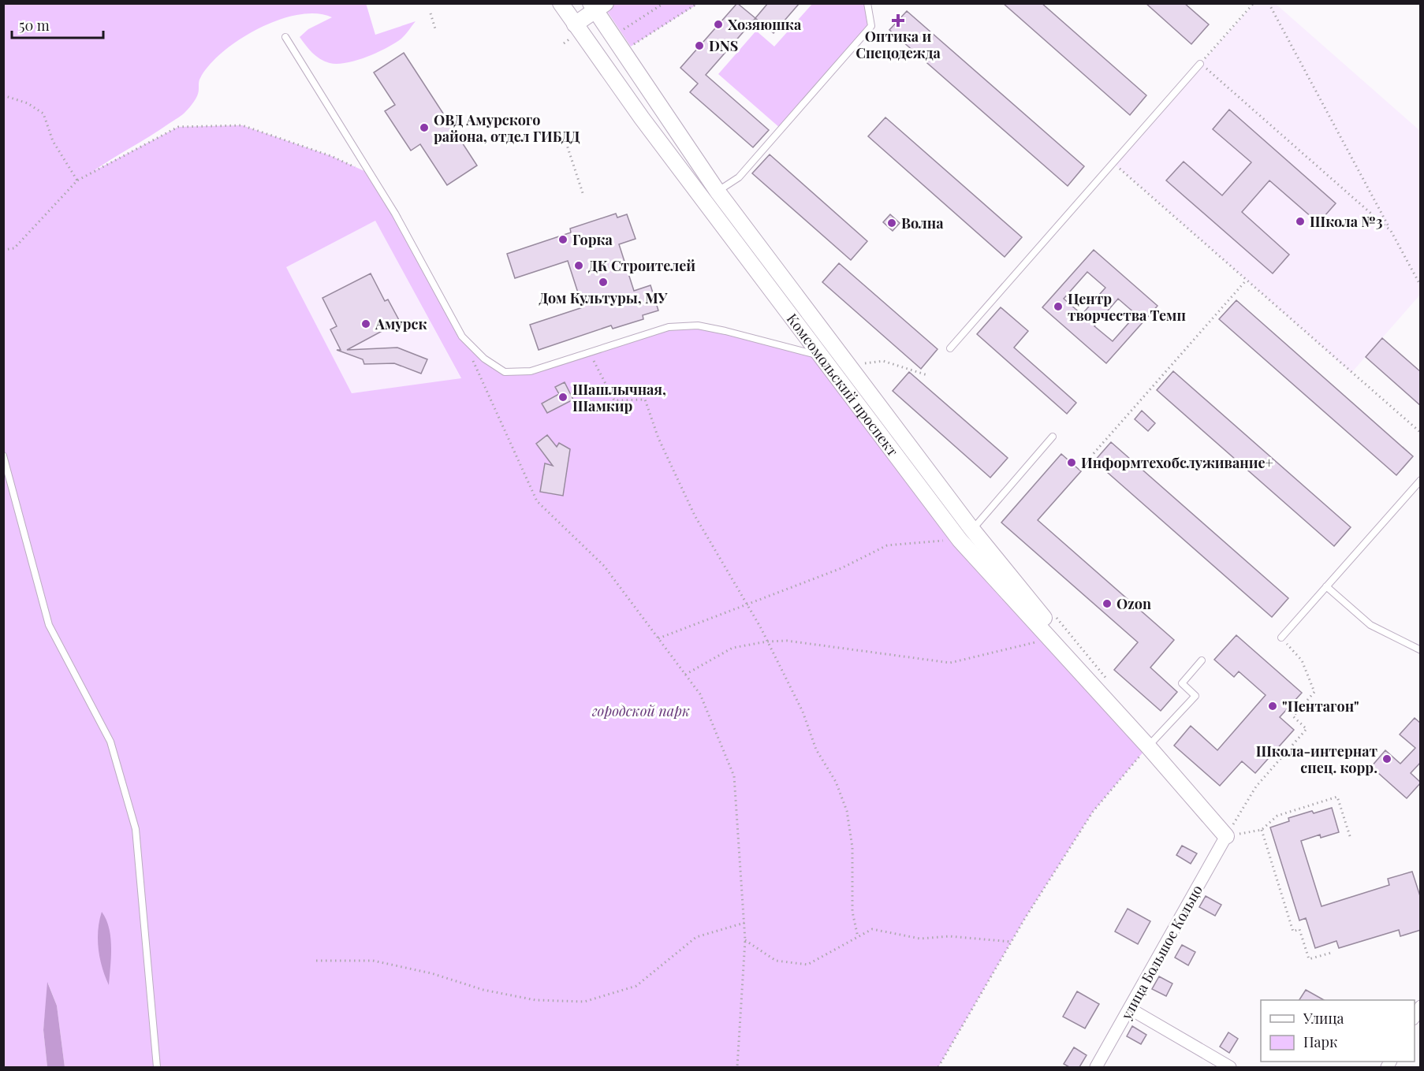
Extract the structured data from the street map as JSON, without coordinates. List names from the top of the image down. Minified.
{"streets":{"street":["Комсомольский проспект","улица Большое Кольцо"]},"crossings":[["Комсомольский проспект","улица Большое Кольцо"]],"parks":["городской парк"],"places":{"health":["Оптика и Спецодежда"],"other":["Хозяюшка","DNS","ОВД Амурского района, отдел ГИБДД","Школа №3","Волна","Горка","ДК Строителей","Дом Культуры, МУ","Центр творчества Темп","Амурск","Шашлычная, Шамкир","Информтехобслуживание+","Ozon","\"Пентагон\"","Школа-интернат спец. корр."]},"legend":["Улица","Парк"],"scale_bar":"50 m"}
